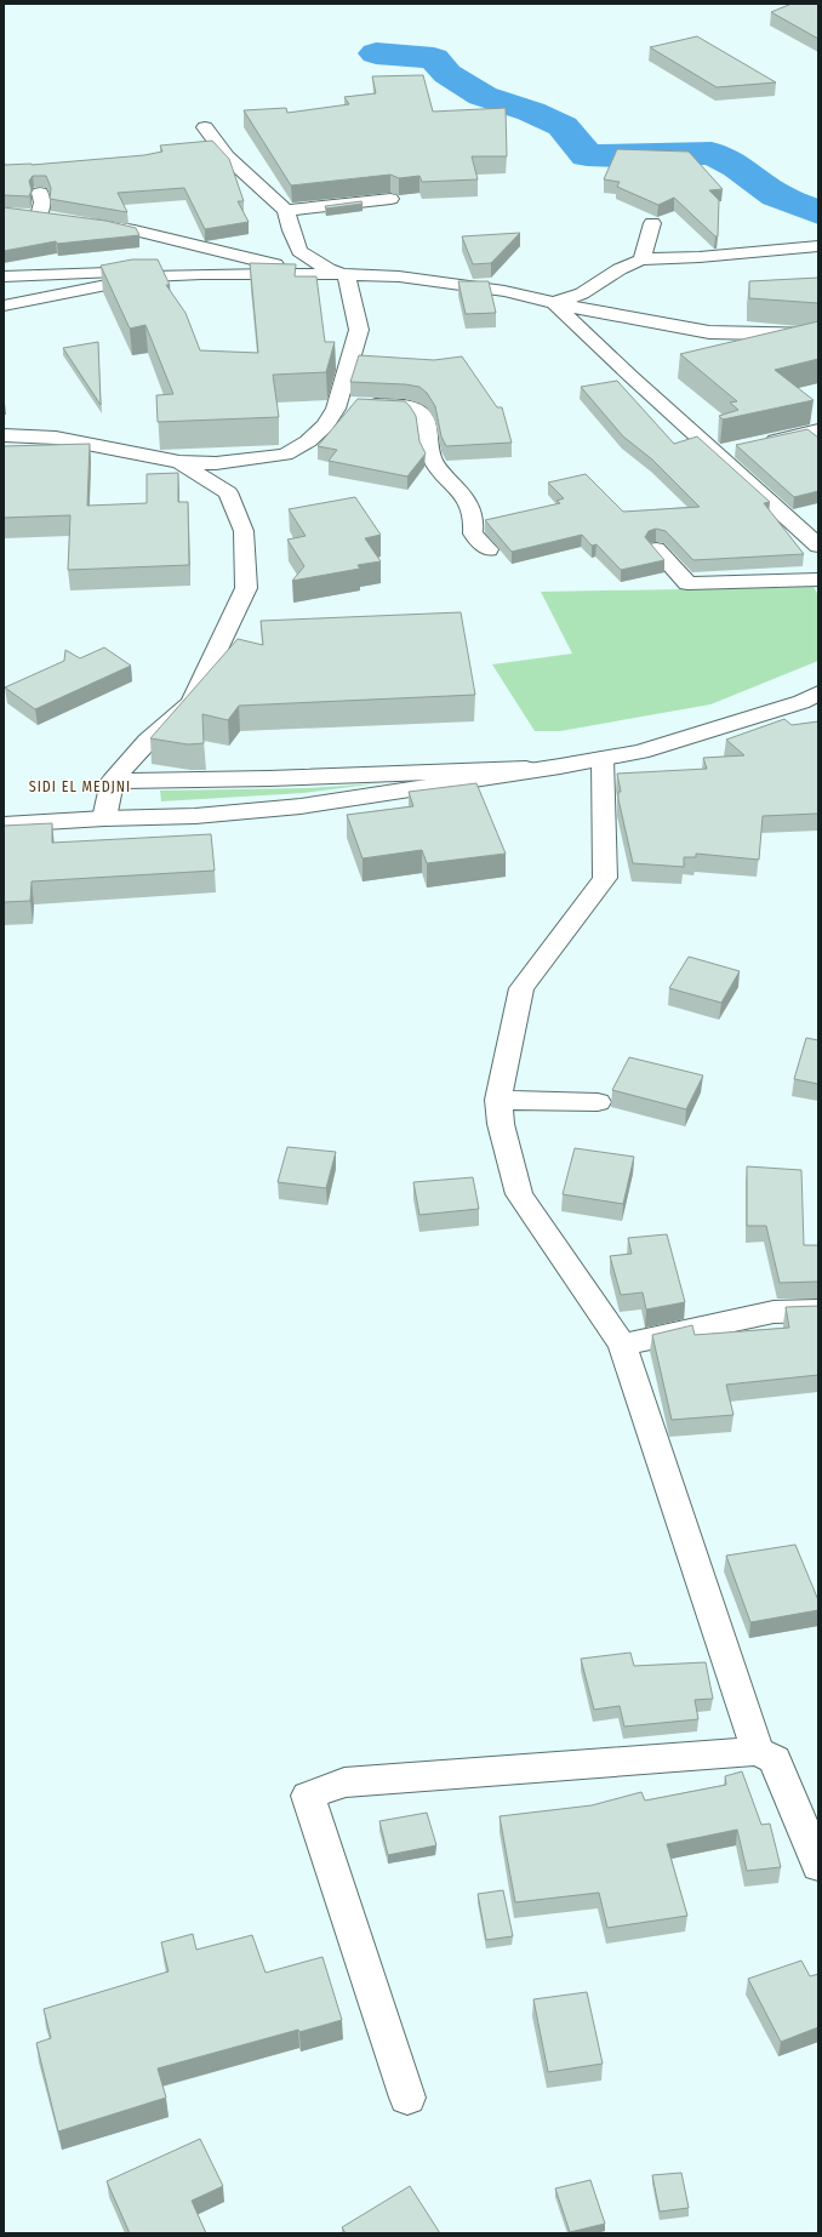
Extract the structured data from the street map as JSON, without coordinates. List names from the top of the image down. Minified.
{"districts":["SIDI EL MEDJNI"]}
